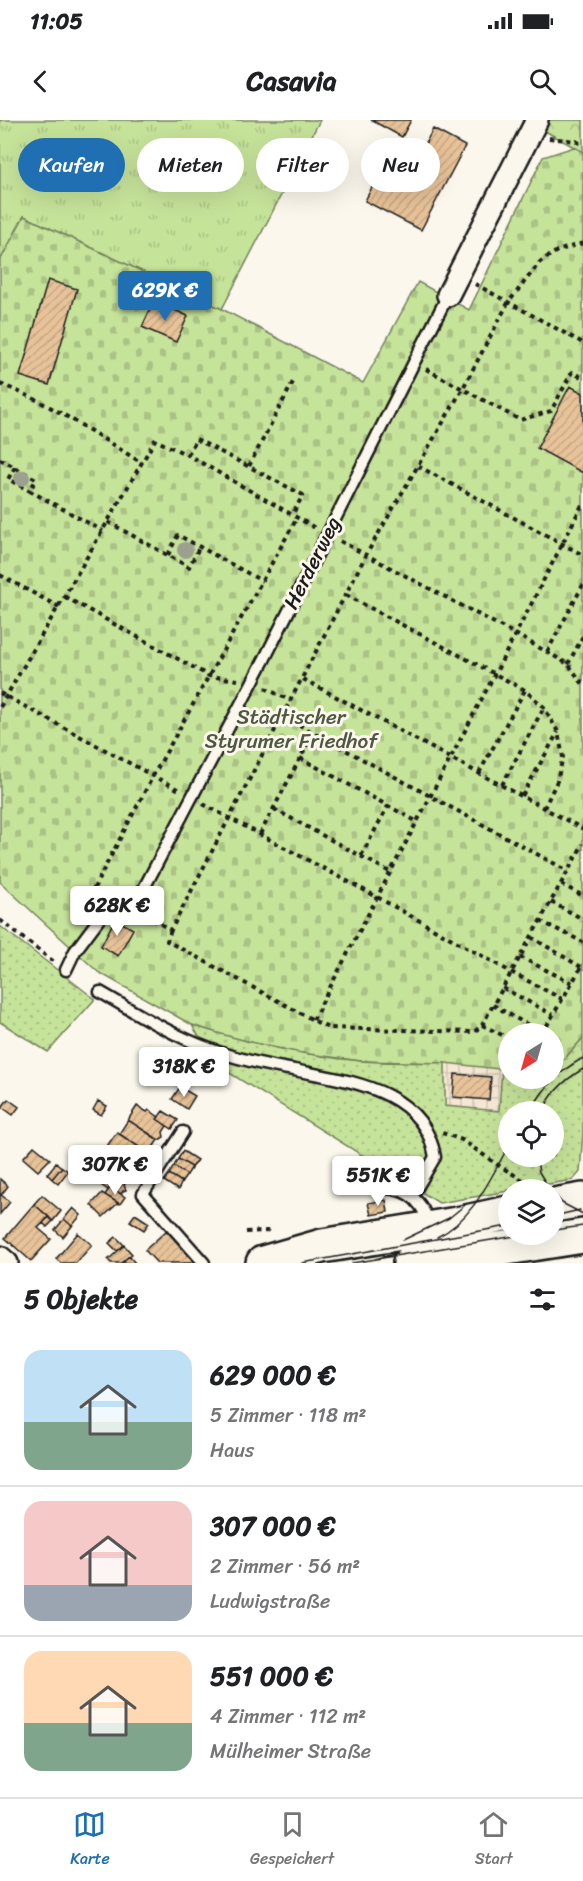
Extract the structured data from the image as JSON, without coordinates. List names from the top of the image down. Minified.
{"streets":{"street":["Herderweg"]},"parks":["Städtischer Styrumer Friedhof"],"north":"bottom left","page":{"status":"11:05","header":"Casavia","chip":["Kaufen","Mieten","Filter","Neu"],"price":["629K €","628K €","318K €","307K €","551K €"],"heading":"5 Objekte","list":[{"name":"629 000 €","note":"5 Zimmer · 118 m² · Haus"},{"name":"307 000 €","note":"2 Zimmer · 56 m² · Ludwigstraße"},{"name":"551 000 €","note":"4 Zimmer · 112 m² · Mülheimer Straße"}],"tabs":["Karte","Gespeichert","Start"]}}
